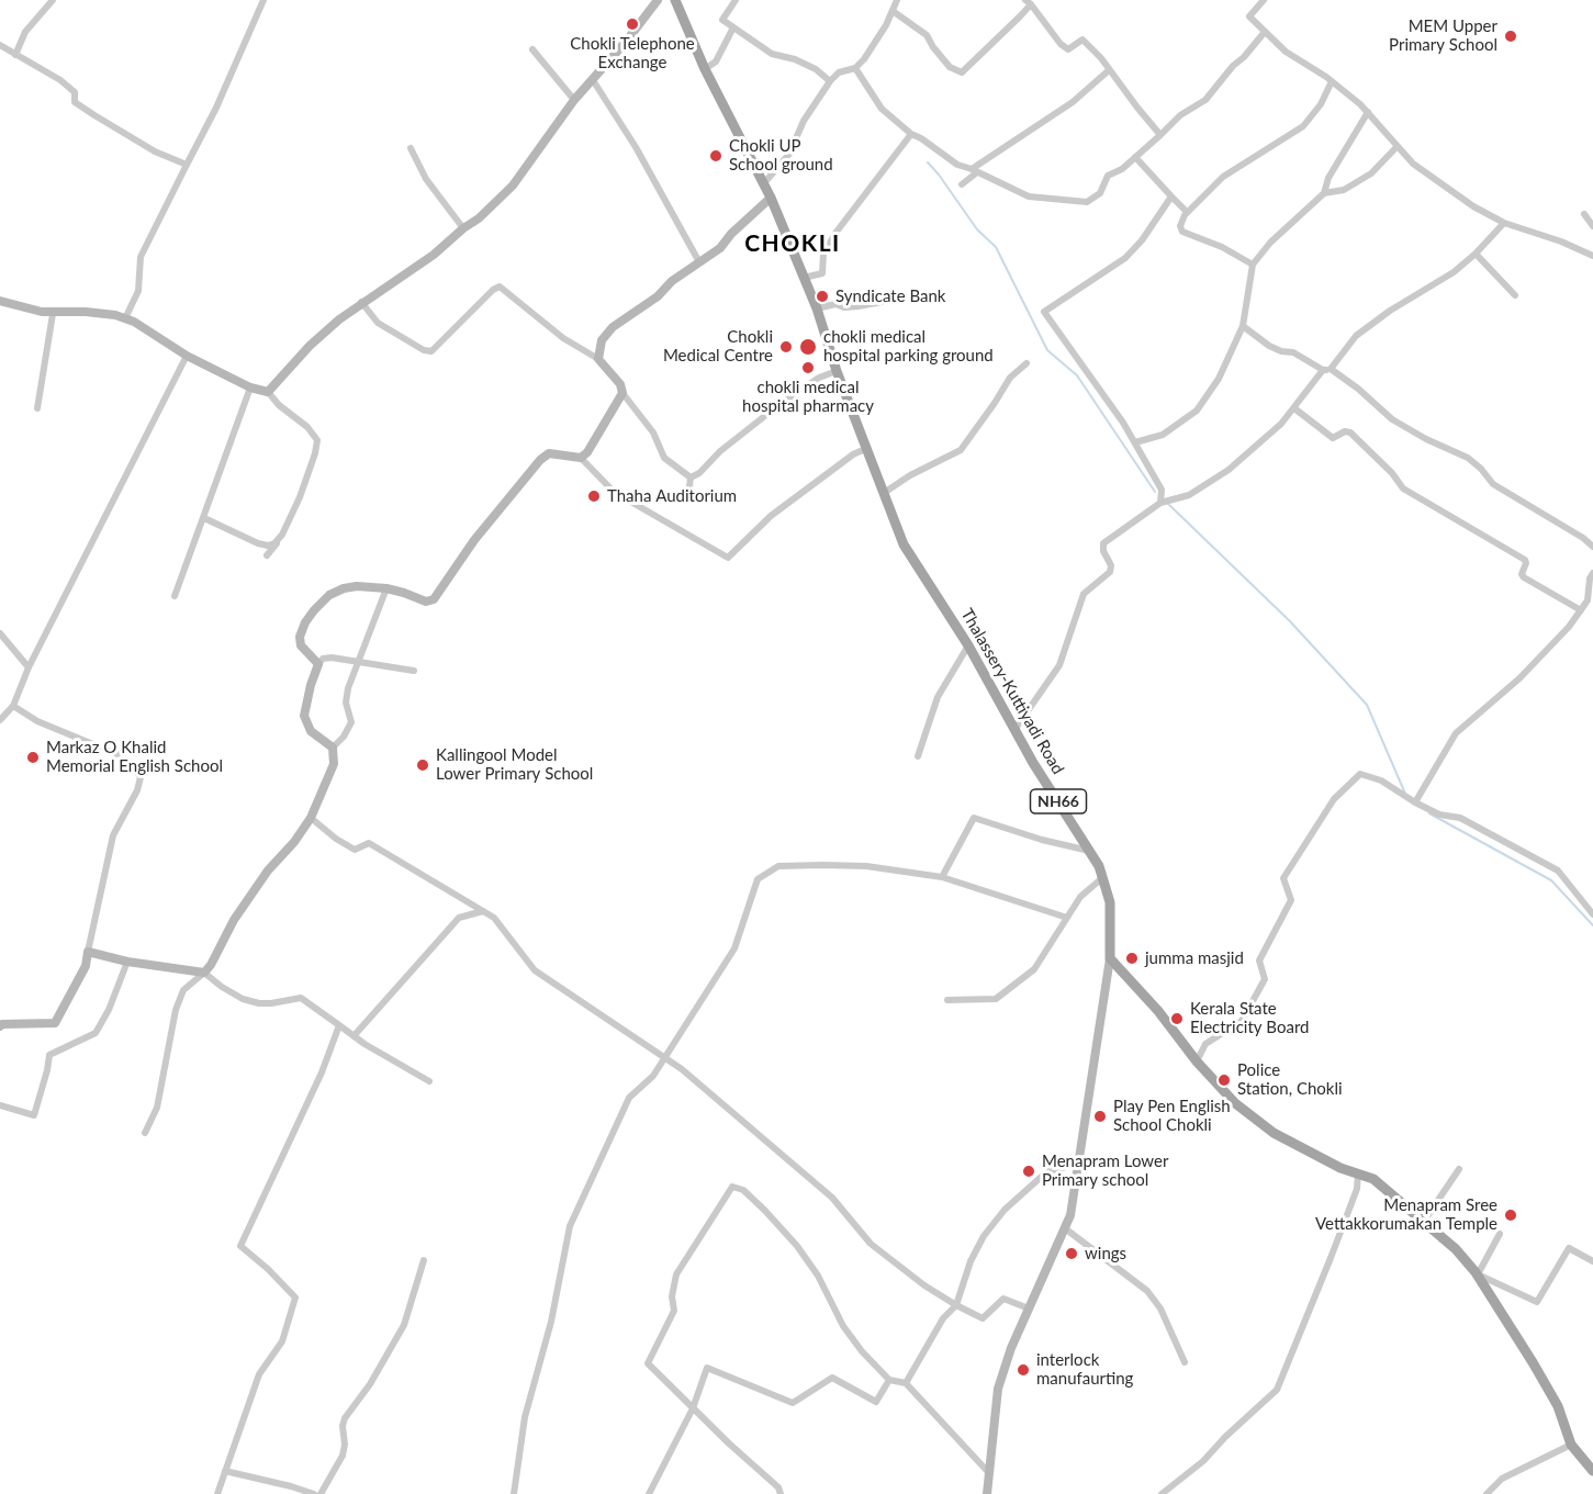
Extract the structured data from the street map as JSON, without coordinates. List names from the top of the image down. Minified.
{"streets":{"main road":["Thalassery-Kuttiyadi Road","NH66"]},"districts":["CHOKLI"],"places":["Chokli Telephone Exchange","MEM Upper Primary School","Chokli UP School ground","Syndicate Bank","Chokli Medical Centre","chokli medical hospital parking ground","chokli medical hospital pharmacy","Thaha Auditorium","Markaz O Khalid Memorial English School","Kallingool Model Lower Primary School","jumma masjid","Kerala State Electricity Board","Police Station, Chokli","Play Pen English School Chokli","Menapram Lower Primary school","Menapram Sree Vettakkorumakan Temple","wings","interlock manufaurting"]}
